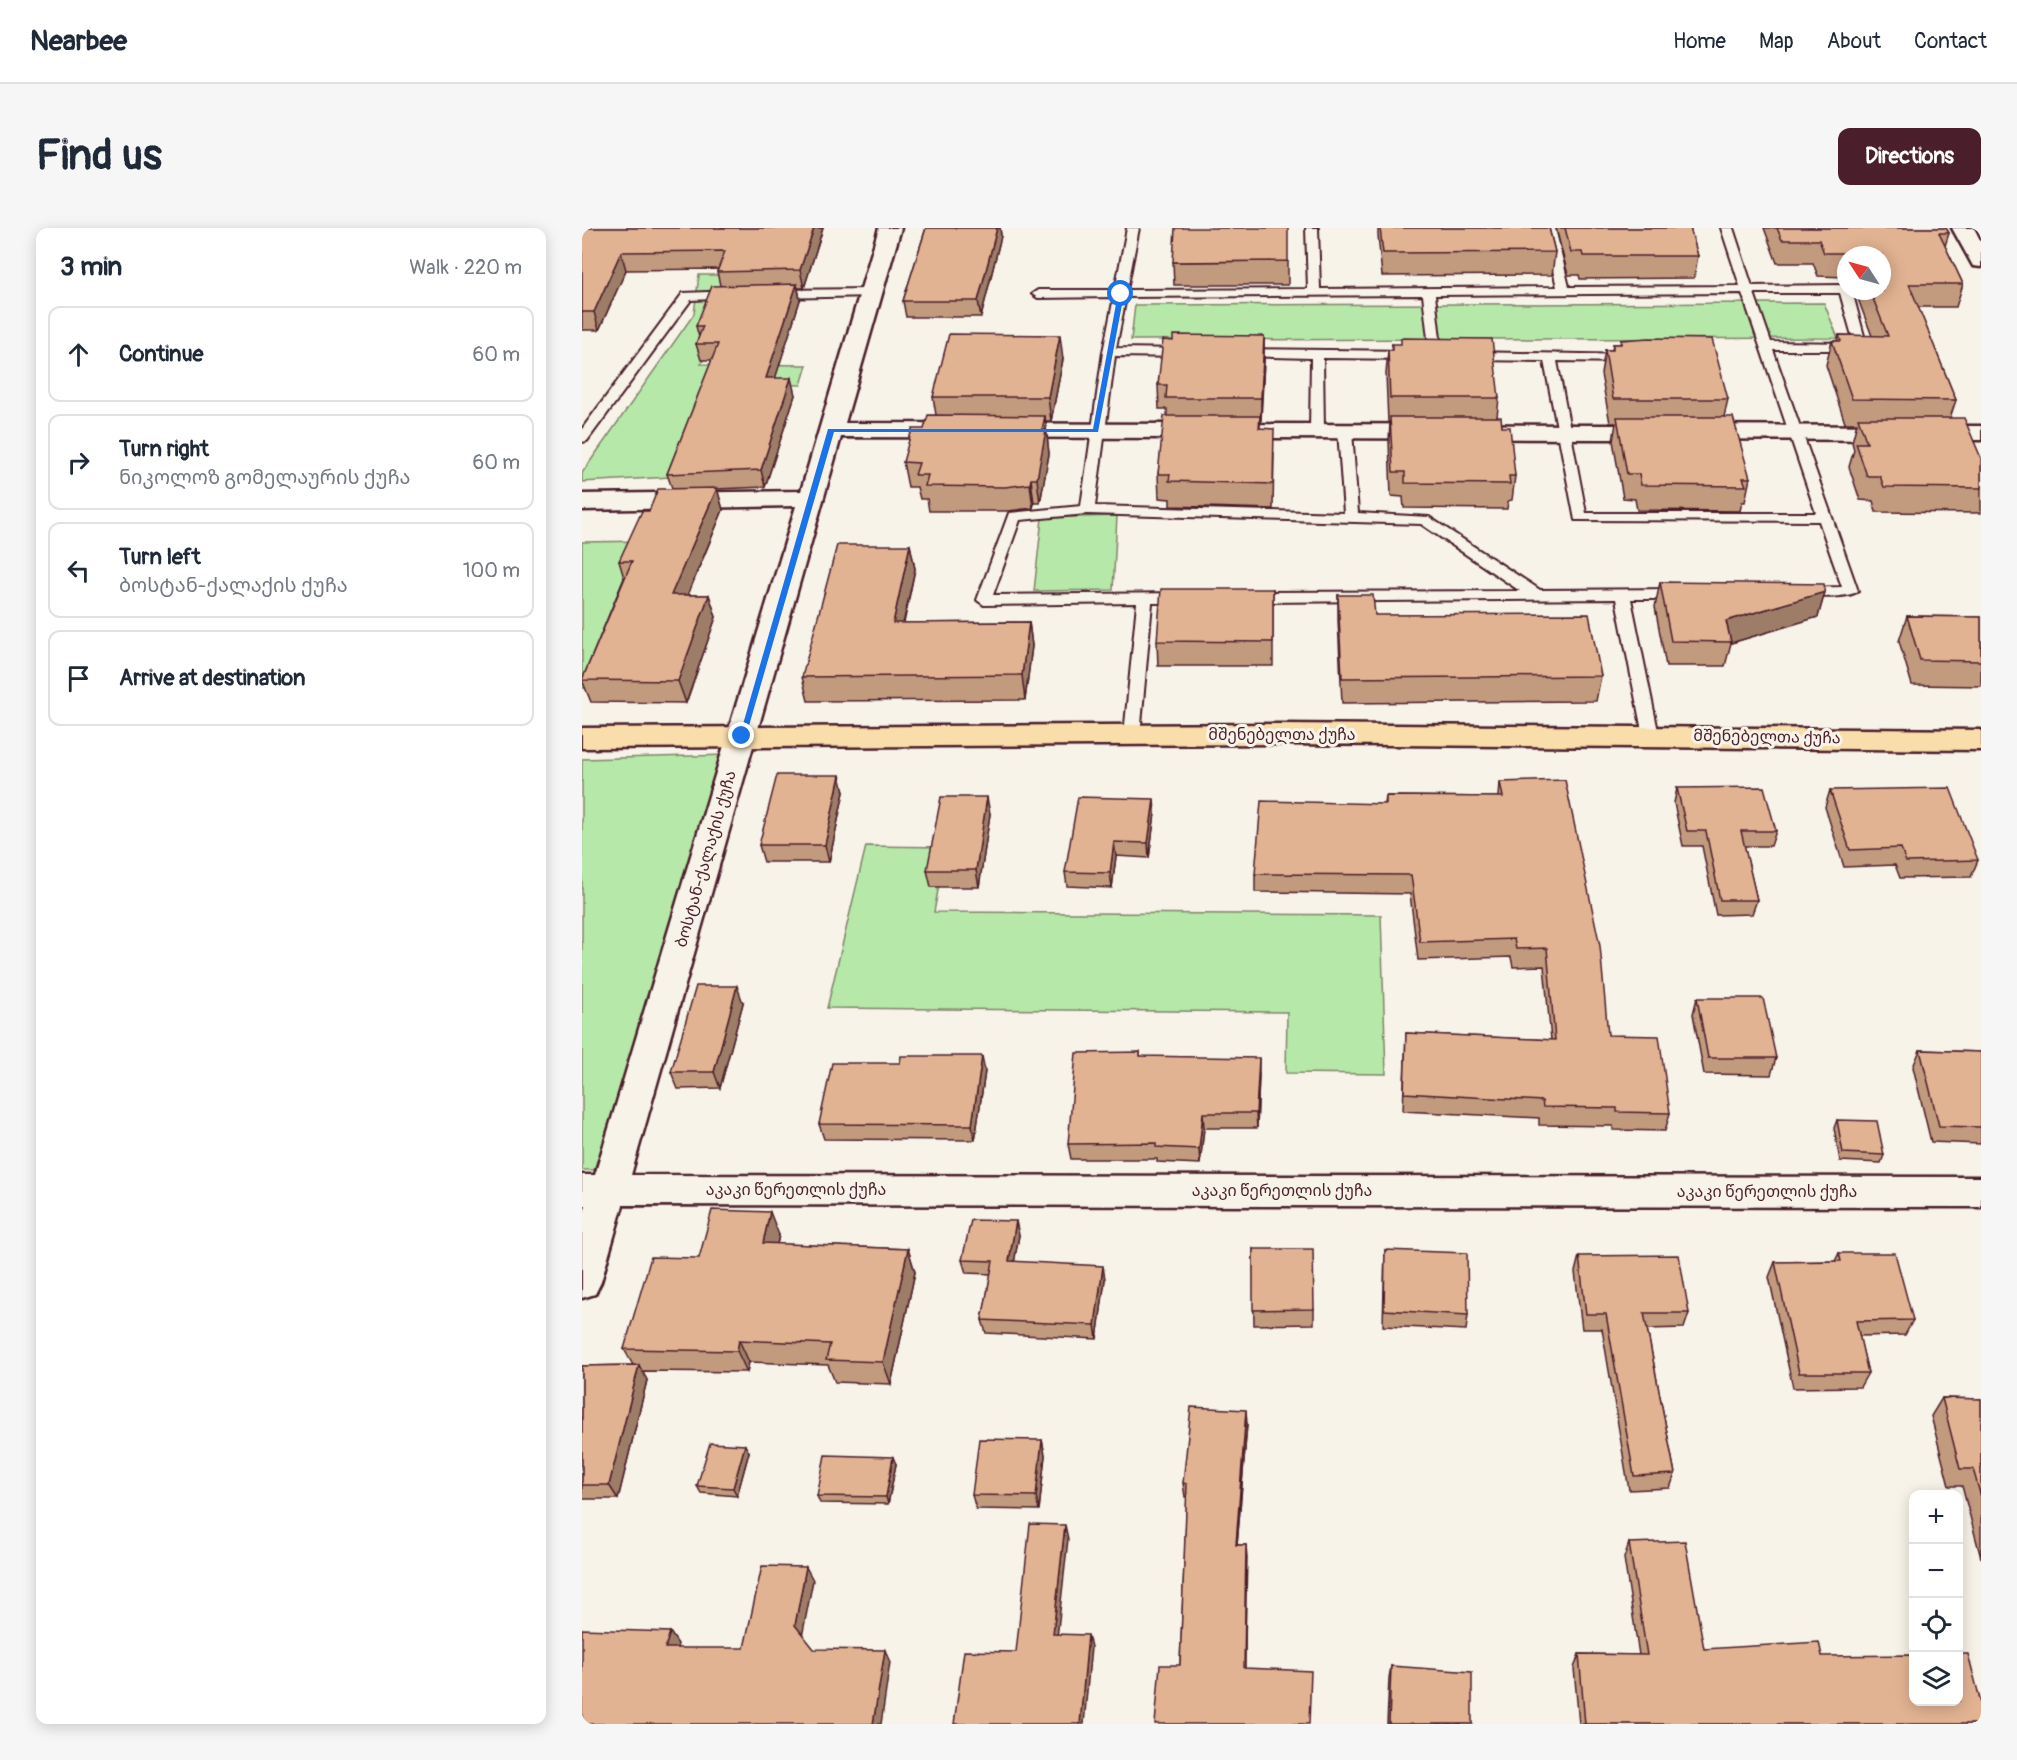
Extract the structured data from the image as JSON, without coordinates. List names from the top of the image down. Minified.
{"streets":{"main road":["მშენებელთა ქუჩა"],"street":["ბოსტან-ქალაქის ქუჩა","აკაკი წერეთლის ქუჩა"]},"crossings":[["მშენებელთა ქუჩა","ბოსტან-ქალაქის ქუჩა"],["ბოსტან-ქალაქის ქუჩა","აკაკი წერეთლის ქუჩა"]],"north":"top left","page":{"header":"Nearbee","nav":["Home","Map","About","Contact"],"buttons":"Directions","title":"Find us","heading":["3 min","Walk · 220 m"],"list":[["Continue","60 m"],["Turn right","ნიკოლოზ გომელაურის ქუჩა","60 m"],["Turn left","ბოსტან-ქალაქის ქუჩა","100 m"],"Arrive at destination"],"map_buttons":["+","−"]}}
